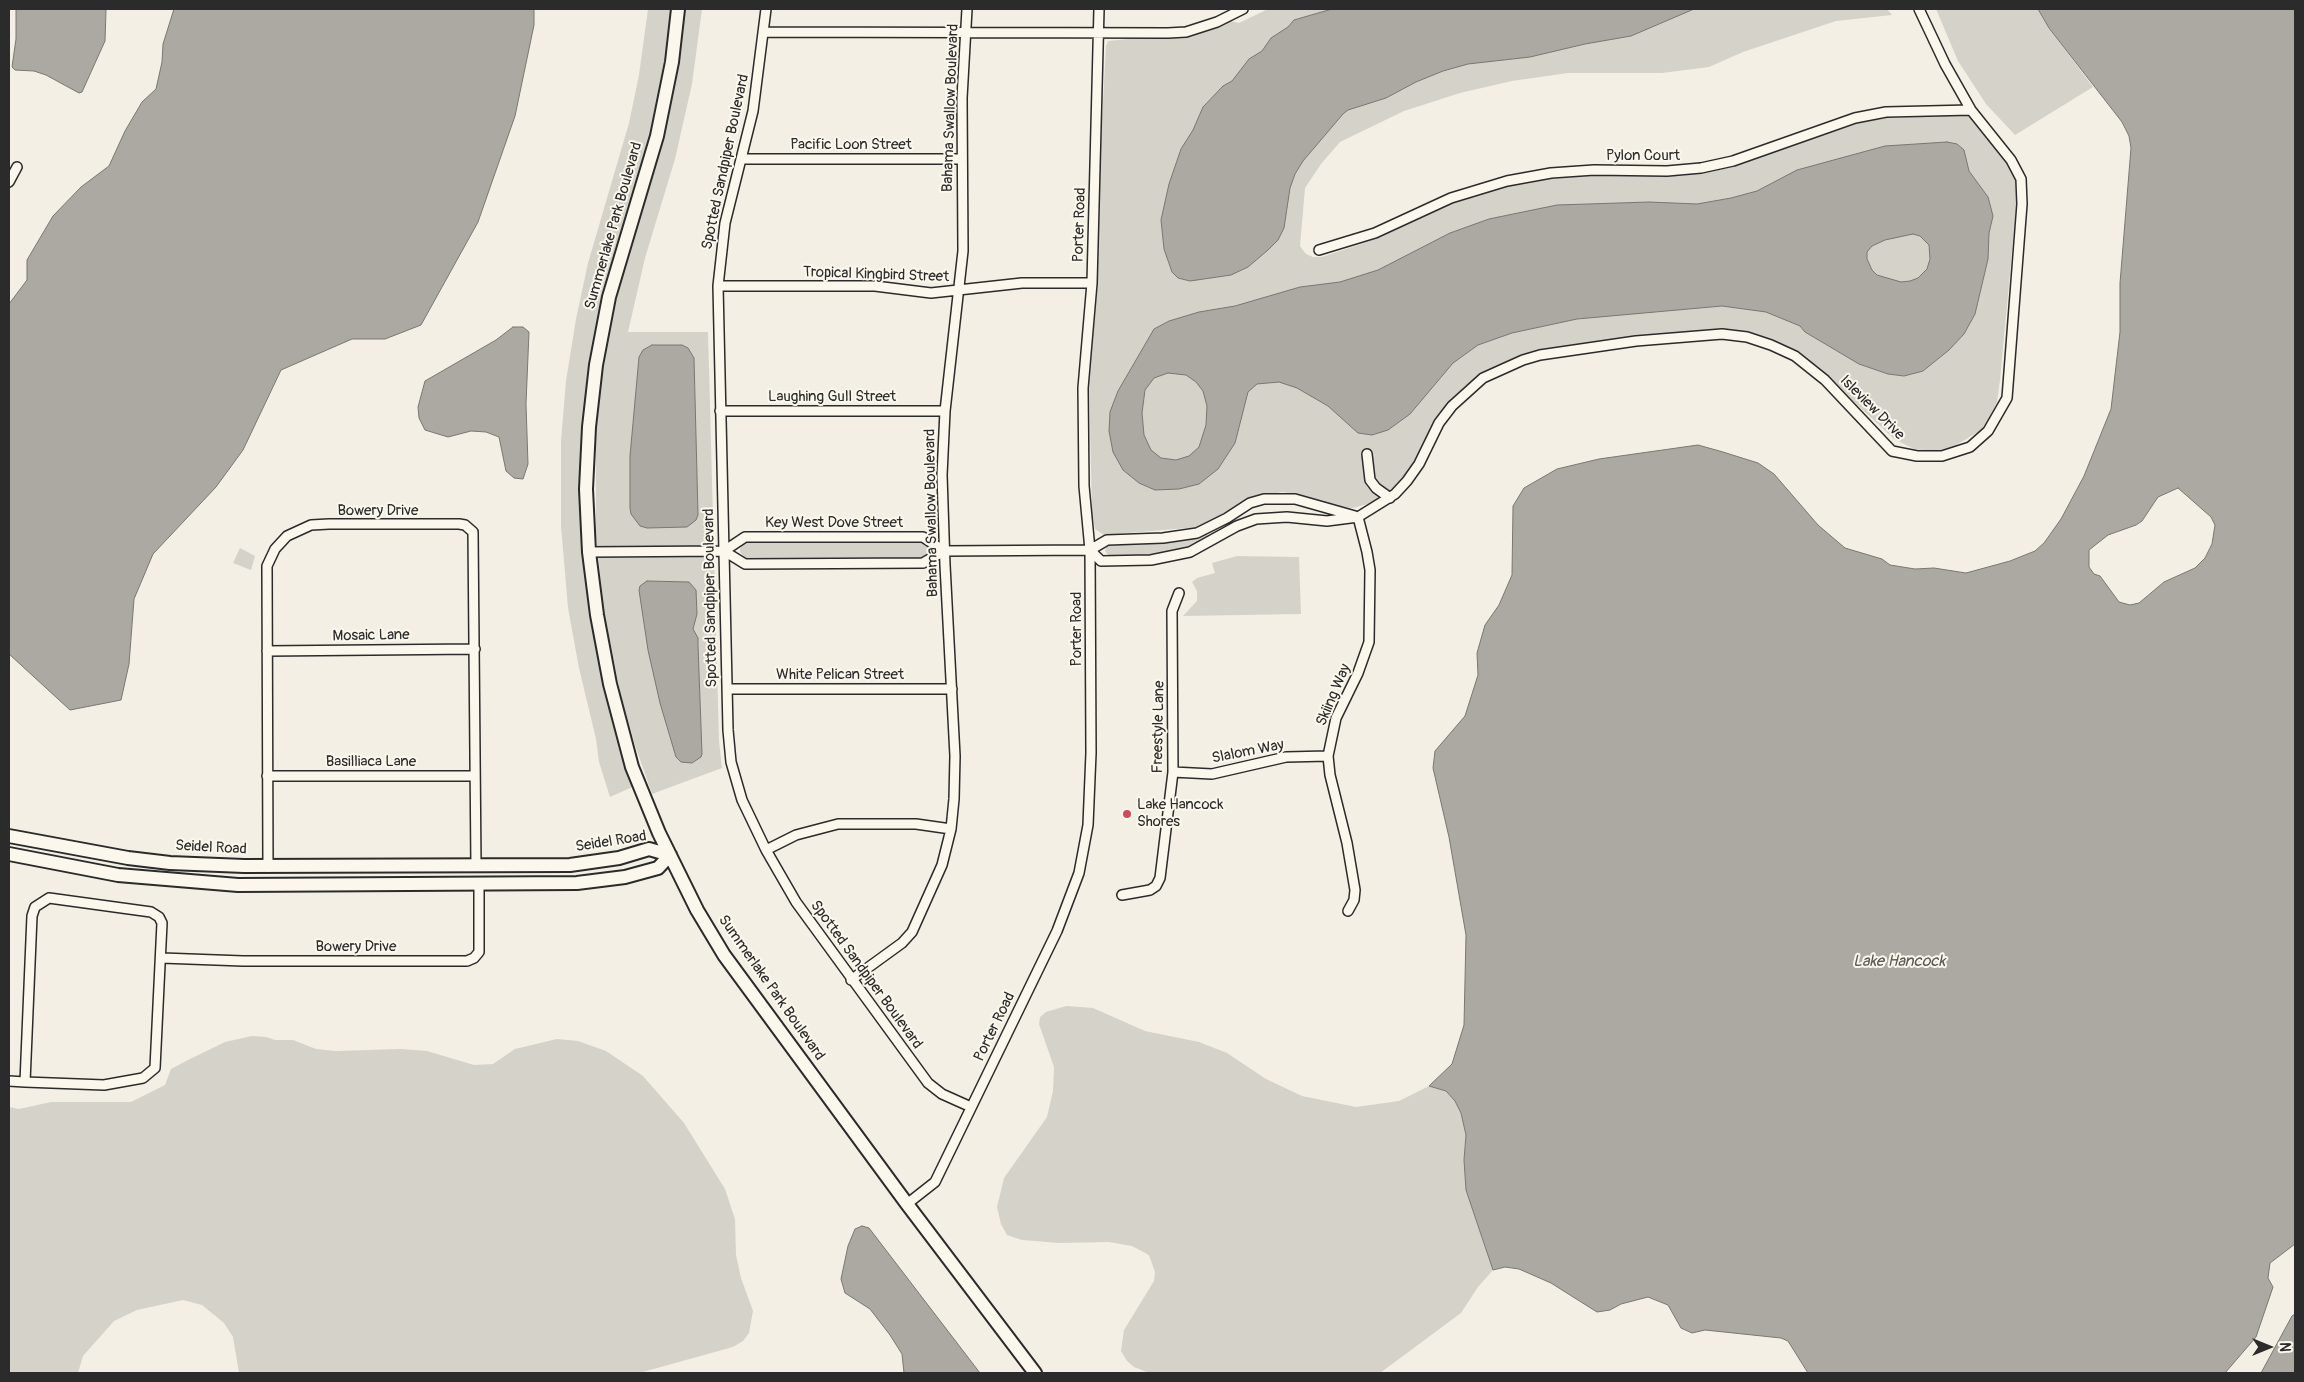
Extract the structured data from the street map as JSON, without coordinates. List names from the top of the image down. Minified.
{"streets":{"main road":["Summerlake Park Boulevard","Seidel Road"],"street":["Bahama Swallow Boulevard","Pacific Loon Street","Pylon Court","Spotted Sandpiper Boulevard","Porter Road","Tropical Kingbird Street","Laughing Gull Street","Isleview Drive","Bowery Drive","Key West Dove Street","Mosaic Lane","White Pelican Street","Skiing Way","Freestyle Lane","Slalom Way","Basilliaca Lane"]},"crossings":[["Bahama Swallow Boulevard","Pacific Loon Street"],["Bahama Swallow Boulevard","Spotted Sandpiper Boulevard"],["Bahama Swallow Boulevard","Tropical Kingbird Street"],["Bahama Swallow Boulevard","Laughing Gull Street"],["Bahama Swallow Boulevard","Key West Dove Street"],["Bahama Swallow Boulevard","White Pelican Street"],["Pacific Loon Street","Spotted Sandpiper Boulevard"],["Pylon Court","Isleview Drive"],["Spotted Sandpiper Boulevard","Porter Road"],["Spotted Sandpiper Boulevard","Tropical Kingbird Street"],["Spotted Sandpiper Boulevard","Laughing Gull Street"],["Spotted Sandpiper Boulevard","Key West Dove Street"],["Spotted Sandpiper Boulevard","White Pelican Street"],["Porter Road","Summerlake Park Boulevard"],["Porter Road","Tropical Kingbird Street"],["Porter Road","Isleview Drive"],["Summerlake Park Boulevard","Seidel Road"],["Isleview Drive","Skiing Way"],["Bowery Drive","Mosaic Lane"],["Bowery Drive","Basilliaca Lane"],["Bowery Drive","Seidel Road"],["Skiing Way","Slalom Way"],["Freestyle Lane","Slalom Way"]],"water":["Lake Hancock"],"places":["Lake Hancock Shores"],"north":"right"}
